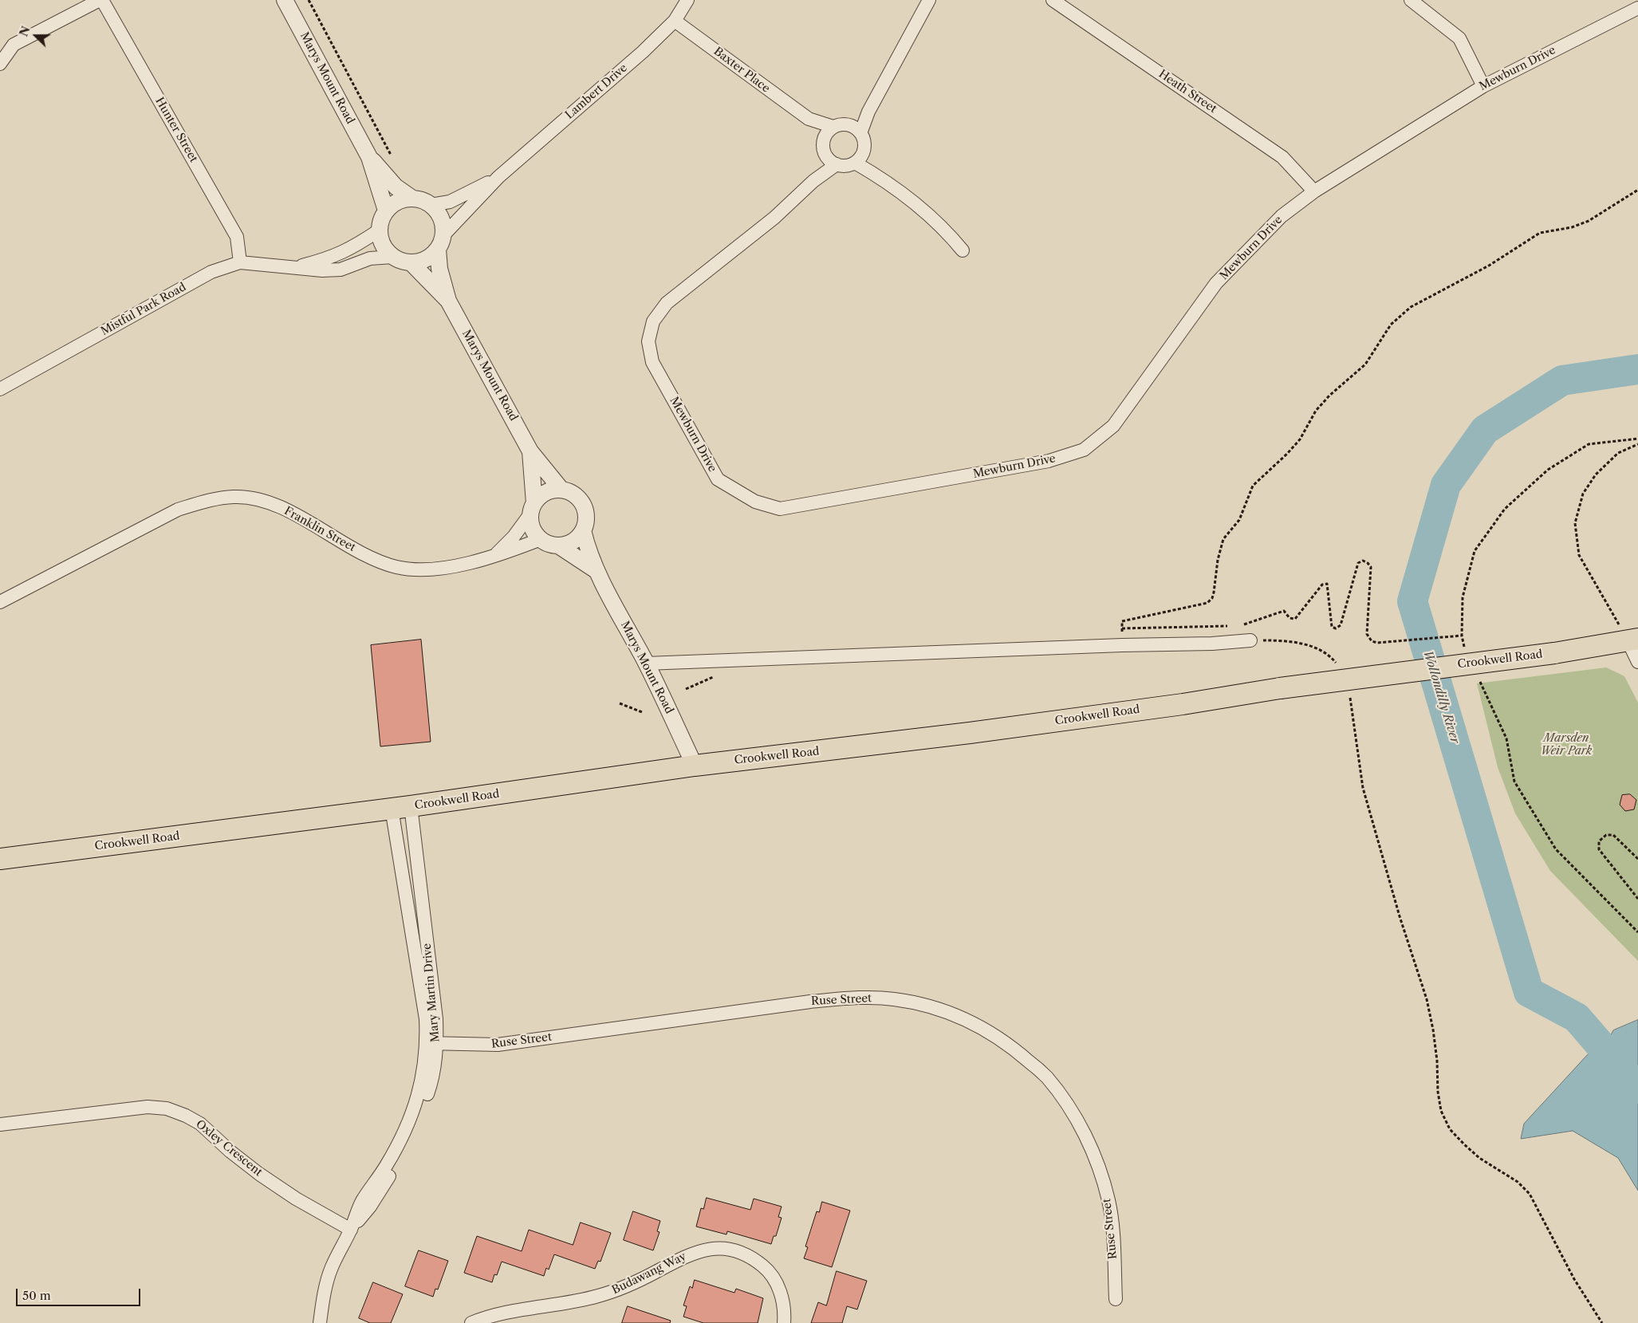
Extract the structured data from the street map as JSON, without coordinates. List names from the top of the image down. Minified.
{"streets":{"main road":["Crookwell Road"],"street":["Mewburn Drive","Baxter Place","Marys Mount Road","Lambert Drive","Heath Street","Hunter Street","Mistful Park Road","Franklin Street","Mary Martin Drive","Ruse Street","Oxley Crescent","Budawang Way"]},"crossings":[["Mewburn Drive","Baxter Place"],["Mewburn Drive","Heath Street"],["Baxter Place","Lambert Drive"],["Marys Mount Road","Lambert Drive"],["Marys Mount Road","Mistful Park Road"],["Marys Mount Road","Franklin Street"],["Marys Mount Road","Crookwell Road"],["Lambert Drive","Mistful Park Road"],["Hunter Street","Mistful Park Road"],["Crookwell Road","Mary Martin Drive"],["Mary Martin Drive","Ruse Street"],["Mary Martin Drive","Oxley Crescent"]],"water":["Wollondilly River"],"parks":["Marsden Weir Park"],"scale_bar":"50 m","north":"left"}
